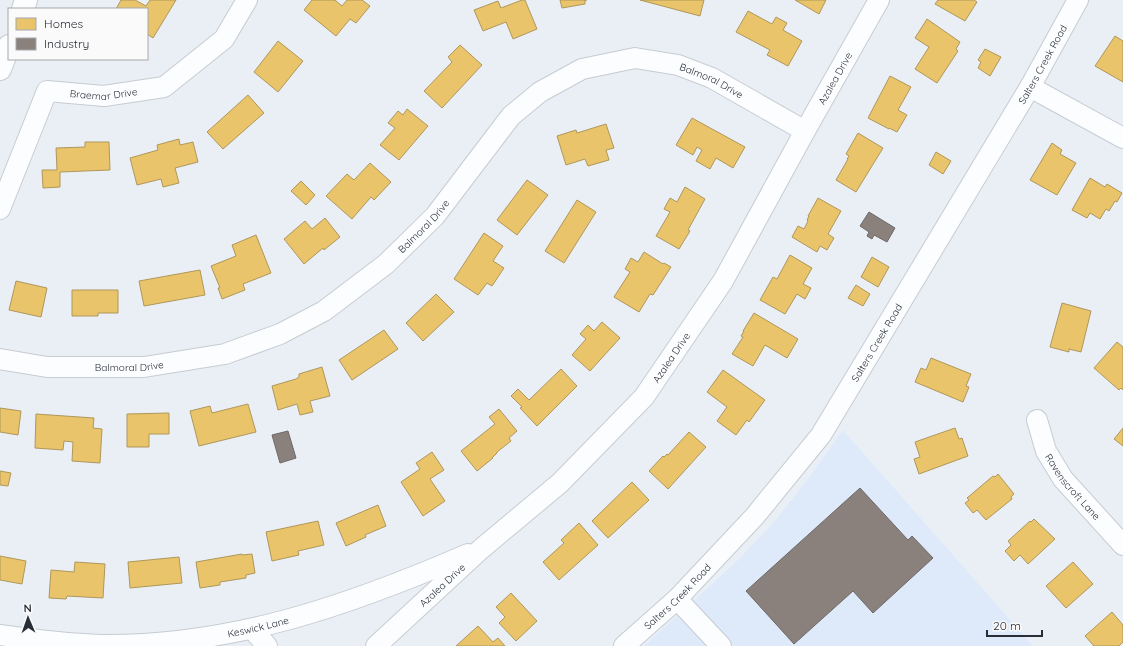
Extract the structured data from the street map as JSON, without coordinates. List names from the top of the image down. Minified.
{"streets":{"street":["Salters Creek Road","Azalea Drive","Balmoral Drive","Braemar Drive","Ravenscroft Lane","Keswick Lane"]},"crossings":[["Azalea Drive","Balmoral Drive"],["Azalea Drive","Keswick Lane"]],"legend":["Homes","Industry"],"scale_bar":"20 m","north":"top"}
